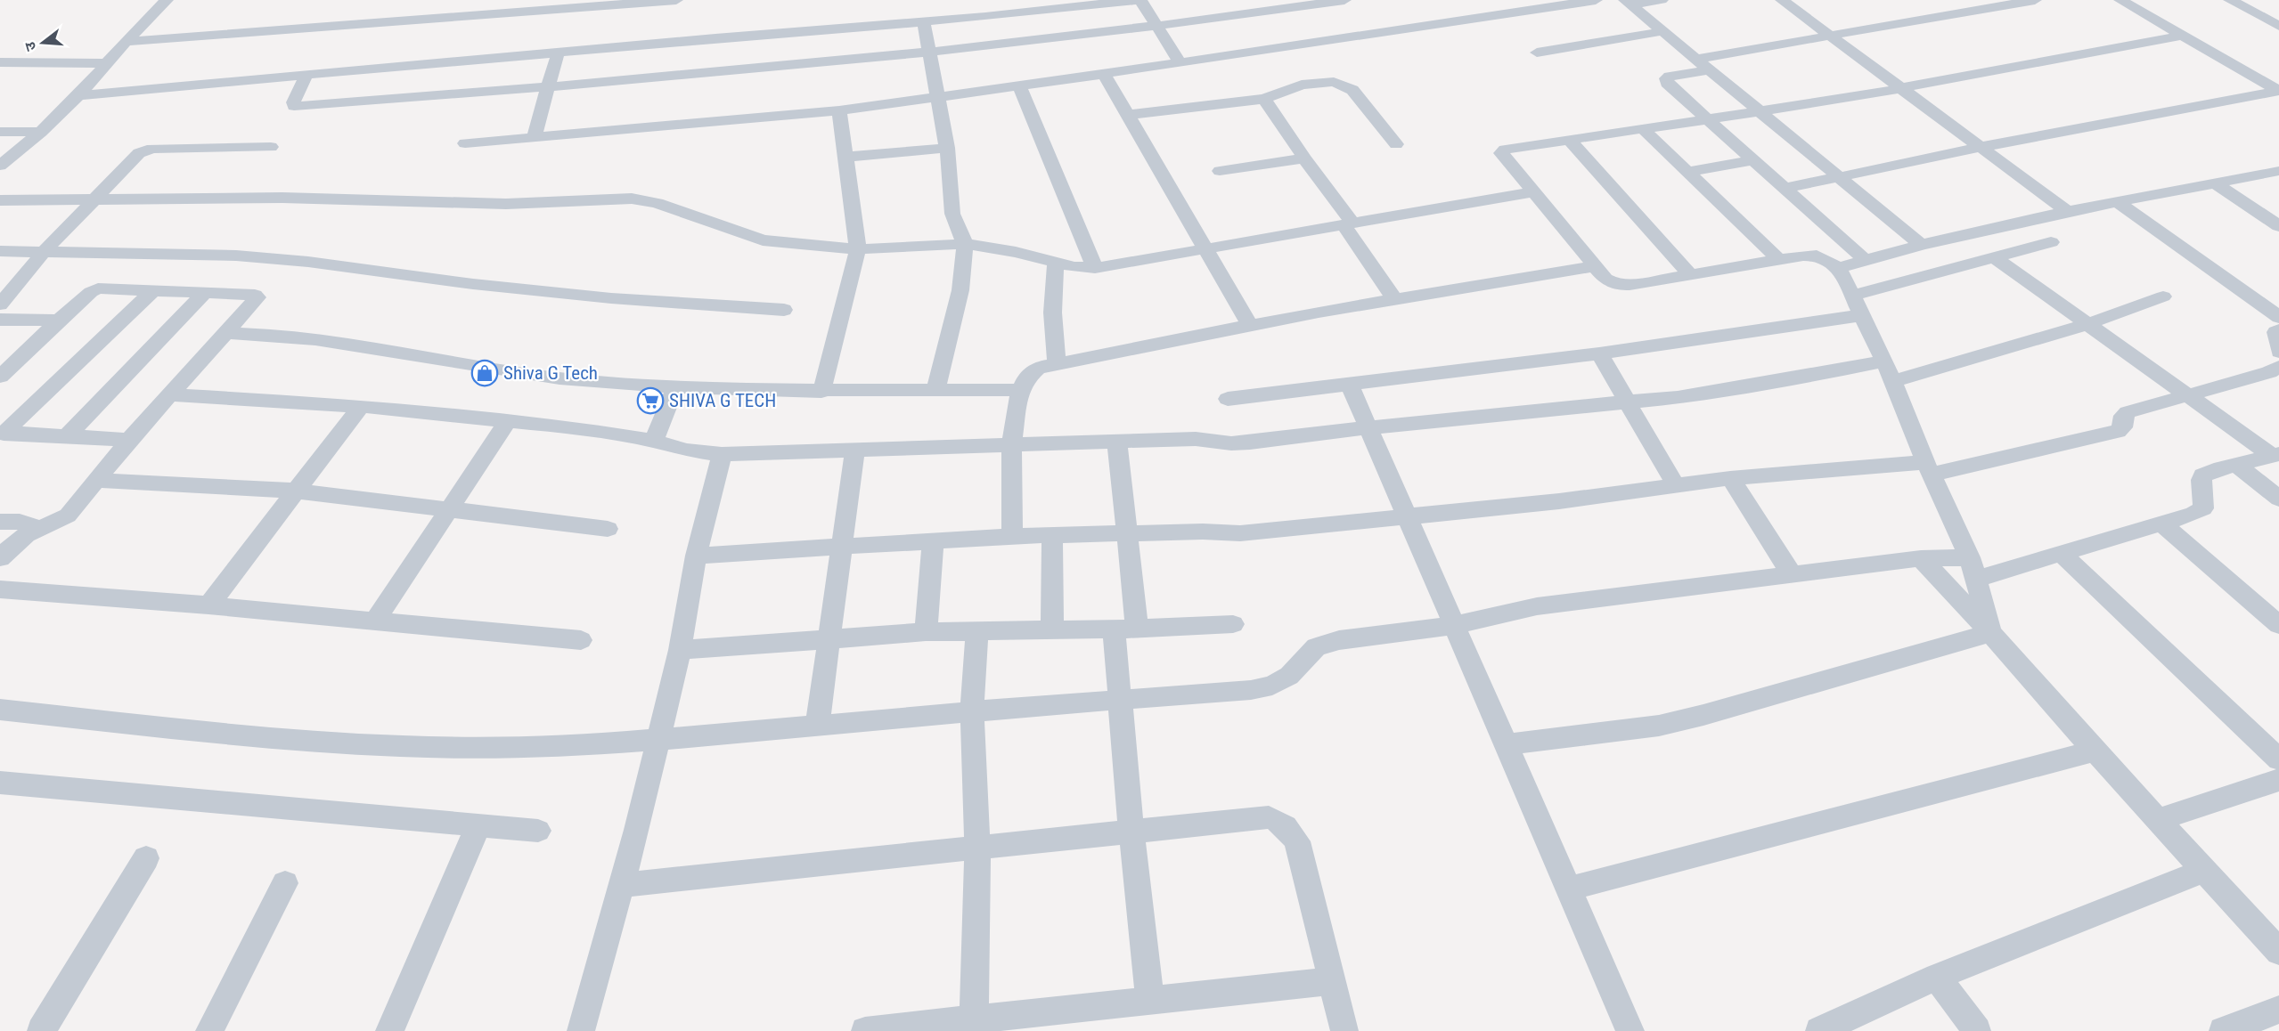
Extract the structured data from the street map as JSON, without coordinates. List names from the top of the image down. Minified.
{"places":{"shop":["Shiva G Tech"],"supermarket":["SHIVA G TECH"]},"north":"left"}
